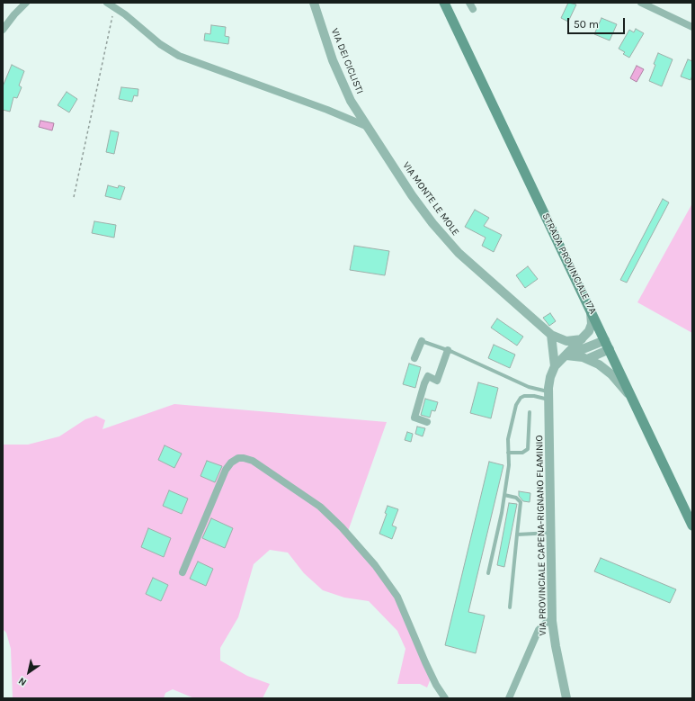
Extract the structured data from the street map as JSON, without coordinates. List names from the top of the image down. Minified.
{"streets":{"main road":["STRADA PROVINCIALE 17A"],"street":["VIA DEI CICLISTI","VIA MONTE LE MOLE","VIA PROVINCIALE CAPENA-RIGNANO FLAMINIO"]},"crossings":[["VIA DEI CICLISTI","VIA MONTE LE MOLE"]],"scale_bar":"50 m","north":"bottom left"}
